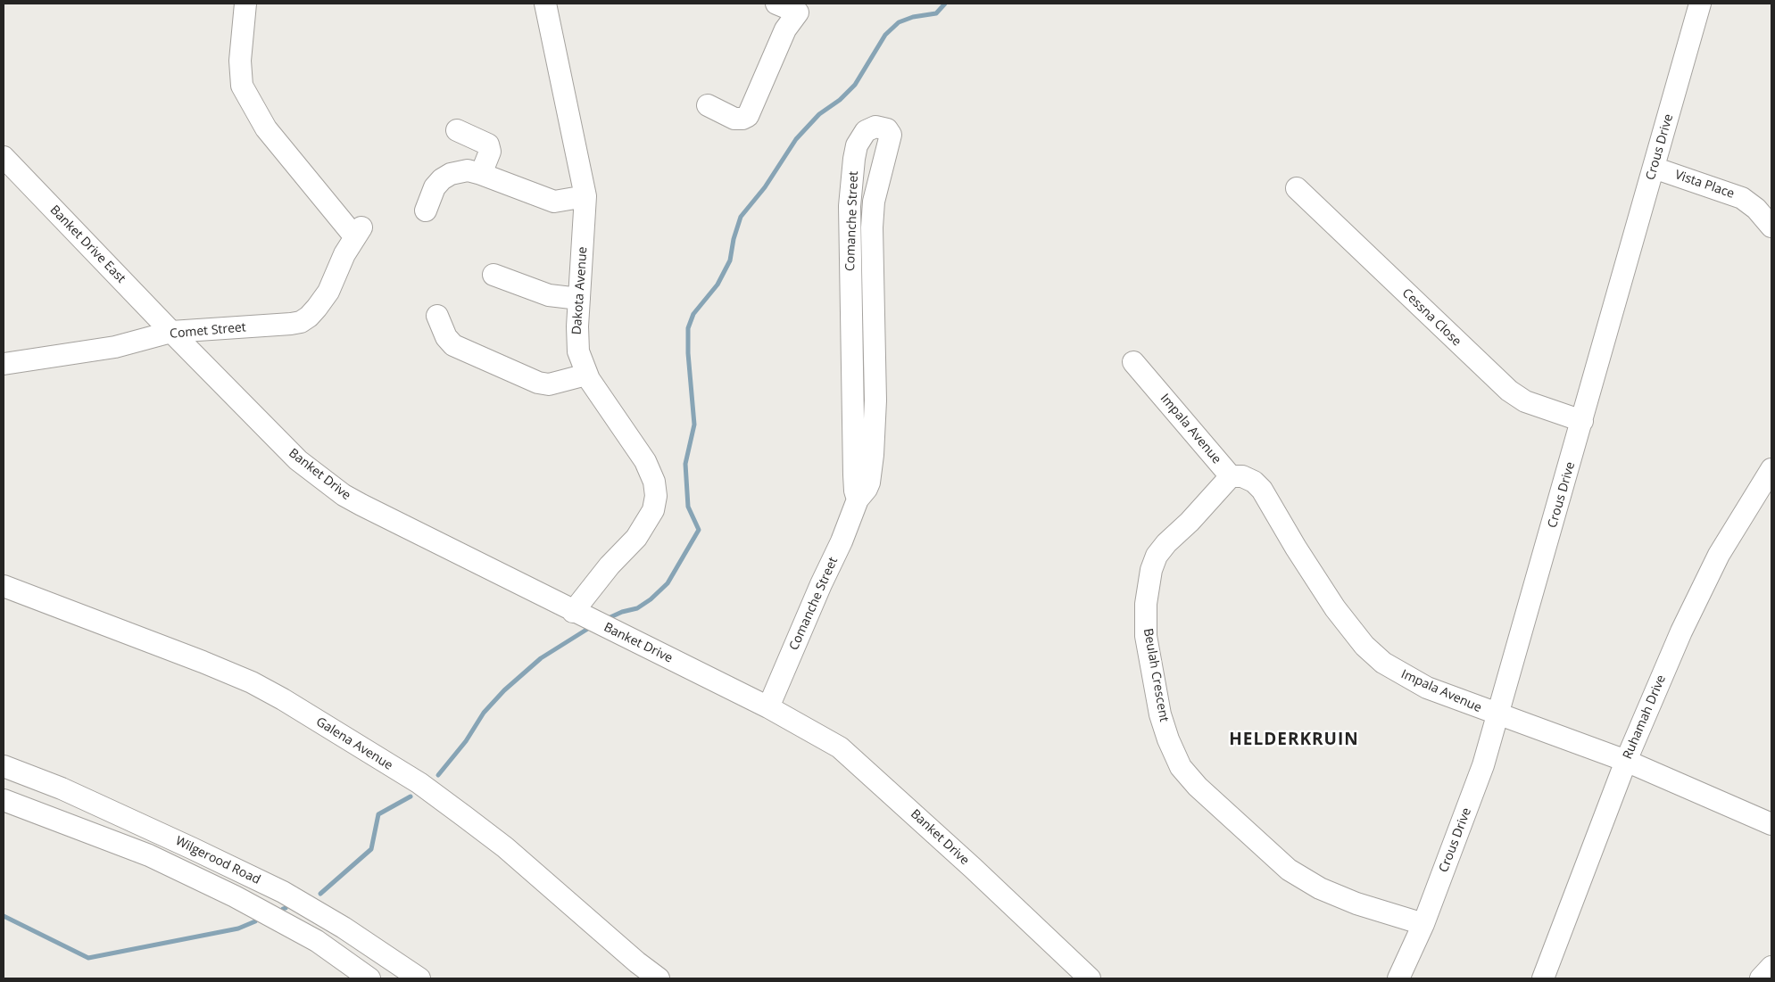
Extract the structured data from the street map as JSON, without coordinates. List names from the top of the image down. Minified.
{"streets":{"street":["Crous Drive","Vista Place","Comanche Street","Banket Drive East","Dakota Avenue","Cessna Close","Comet Street","Impala Avenue","Banket Drive","Beulah Crescent","Ruhamah Drive","Galena Avenue","Wilgerood Road"]},"crossings":[["Crous Drive","Vista Place"],["Crous Drive","Cessna Close"],["Crous Drive","Impala Avenue"],["Crous Drive","Beulah Crescent"],["Comanche Street","Banket Drive"],["Banket Drive East","Comet Street"],["Banket Drive East","Banket Drive"],["Dakota Avenue","Banket Drive"],["Comet Street","Banket Drive"],["Impala Avenue","Beulah Crescent"],["Impala Avenue","Ruhamah Drive"]],"districts":["HELDERKRUIN"]}
